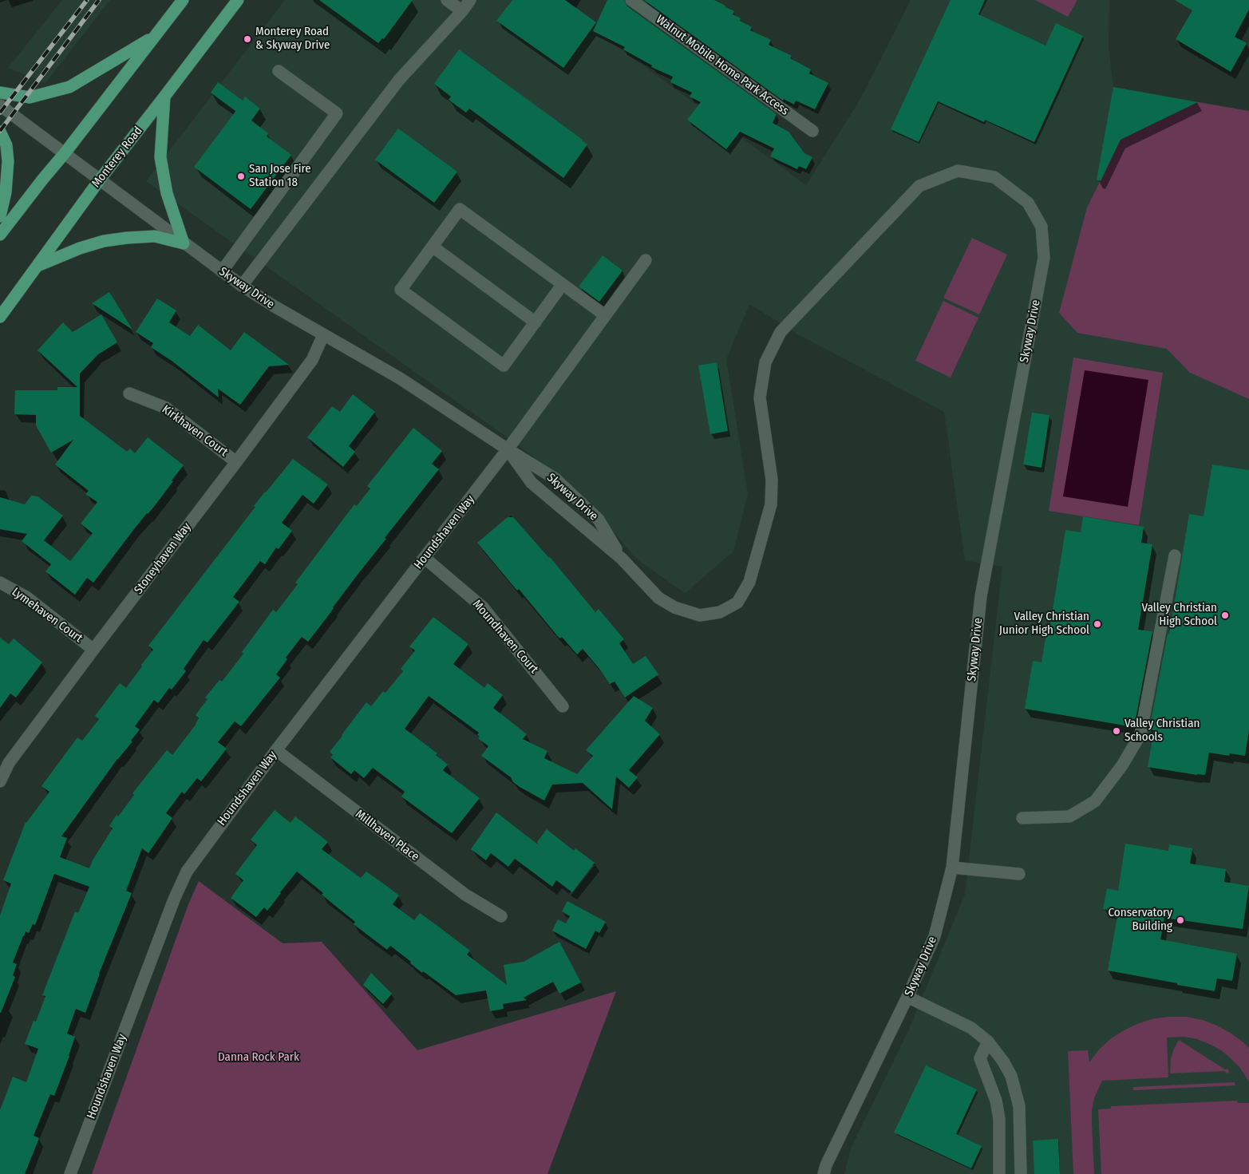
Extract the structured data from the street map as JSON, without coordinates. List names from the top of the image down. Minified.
{"streets":{"main road":["Monterey Road"],"street":["Walnut Mobile Home Park Access","Skyway Drive","Kirkhaven Court","Houndshaven Way","Stoneyhaven Way","Lymehaven Court","Moundhaven Court","Millhaven Place"]},"crossings":[["Monterey Road","Skyway Drive"],["Skyway Drive","Houndshaven Way"],["Skyway Drive","Stoneyhaven Way"],["Kirkhaven Court","Stoneyhaven Way"],["Houndshaven Way","Moundhaven Court"],["Houndshaven Way","Millhaven Place"],["Stoneyhaven Way","Lymehaven Court"]],"parks":["Danna Rock Park"],"places":["Monterey Road & Skyway Drive","San Jose Fire Station 18","Valley Christian High School","Valley Christian Junior High School","Valley Christian Schools","Conservatory Building"]}
